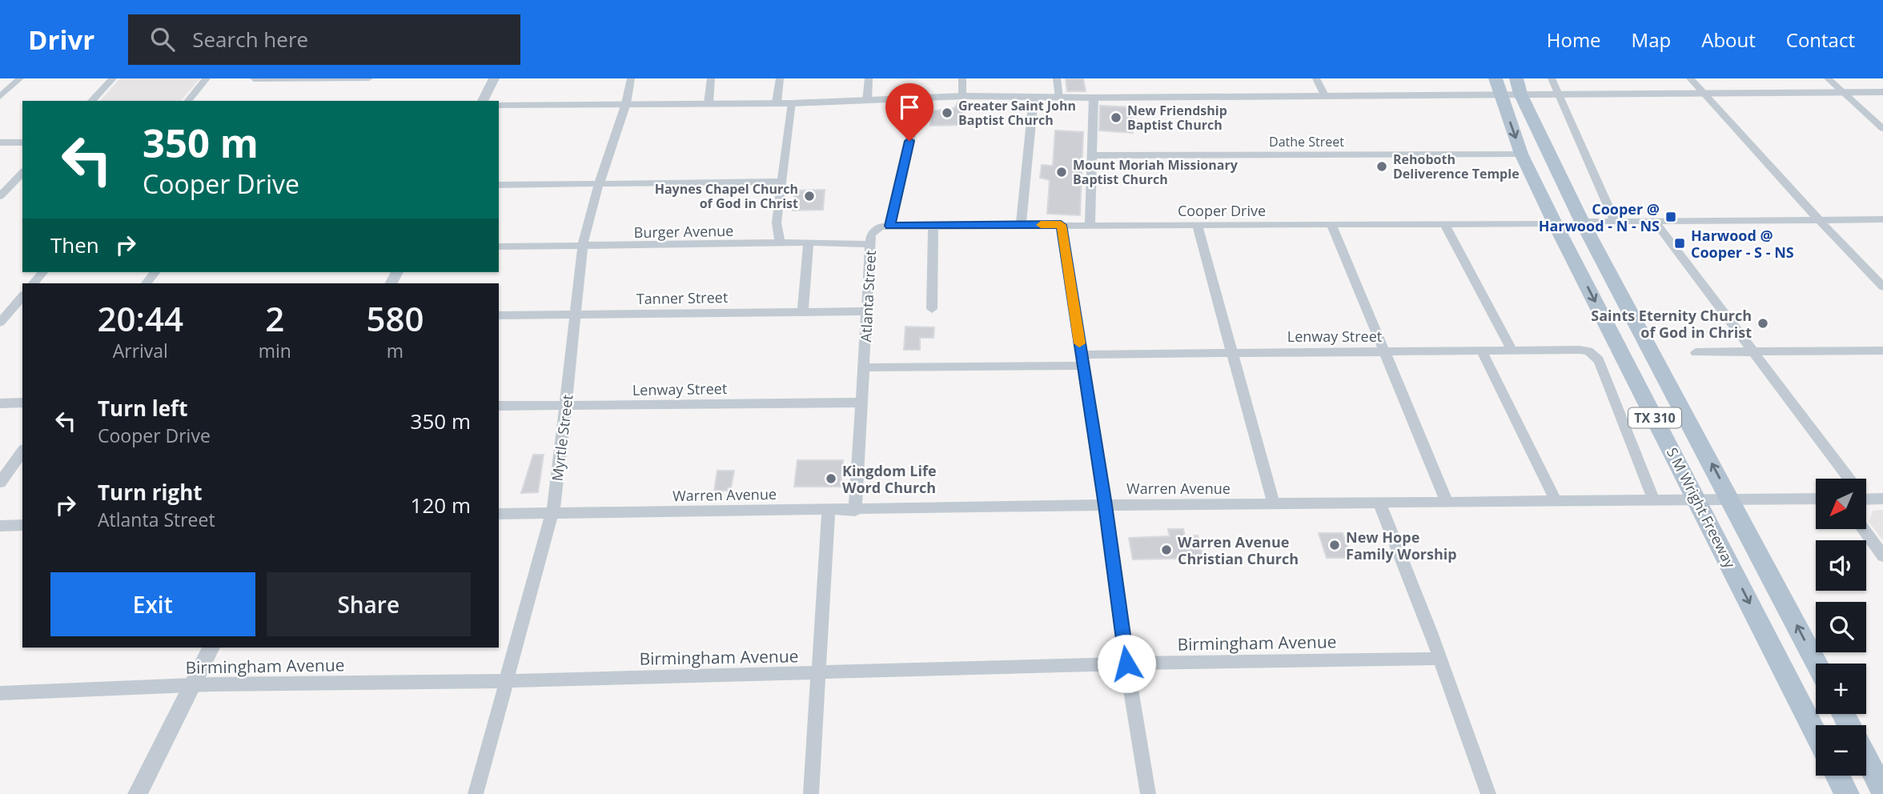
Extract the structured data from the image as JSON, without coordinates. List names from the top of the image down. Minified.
{"streets":{"main road":["TX 310","S M Wright Freeway"],"street":["Dathe Street","Cooper Drive","Burger Avenue","Atlanta Street","Tanner Street","Lenway Street","Myrtle Street","Warren Avenue","Birmingham Avenue"]},"crossings":[["Dathe Street","S M Wright Freeway"],["Cooper Drive","Atlanta Street"],["Cooper Drive","S M Wright Freeway"],["Burger Avenue","Atlanta Street"],["Burger Avenue","Myrtle Street"],["Atlanta Street","Tanner Street"],["Atlanta Street","Lenway Street"],["Atlanta Street","Warren Avenue"],["Tanner Street","Myrtle Street"],["Lenway Street","Myrtle Street"],["Lenway Street","Warren Avenue"],["Myrtle Street","Warren Avenue"],["Myrtle Street","Birmingham Avenue"],["Warren Avenue","S M Wright Freeway"]],"places":{"other":["Greater Saint John Baptist Church","New Friendship Baptist Church","Rehoboth Deliverence Temple","Mount Moriah Missionary Baptist Church","Haynes Chapel Church of God in Christ","Saints Eternity Church of God in Christ","Kingdom Life Word Church","New Hope Family Worship","Warren Avenue Christian Church"],"transit":["Cooper @ Harwood - N - NS","Harwood @ Cooper - S - NS"]},"north":"bottom left","page":{"header":"Drivr","search":"Search here","nav":["Home","Map","About","Contact"],"turn":["350 m","Cooper Drive"],"then":"Then","eta":["20:44","Arrival","2","min","580","m"],"list":[{"name":"Turn left","note":"Cooper Drive","value":"350 m"},{"name":"Turn right","note":"Atlanta Street","value":"120 m"}],"map_buttons":["+","−"],"buttons":["Exit","Share"]}}
